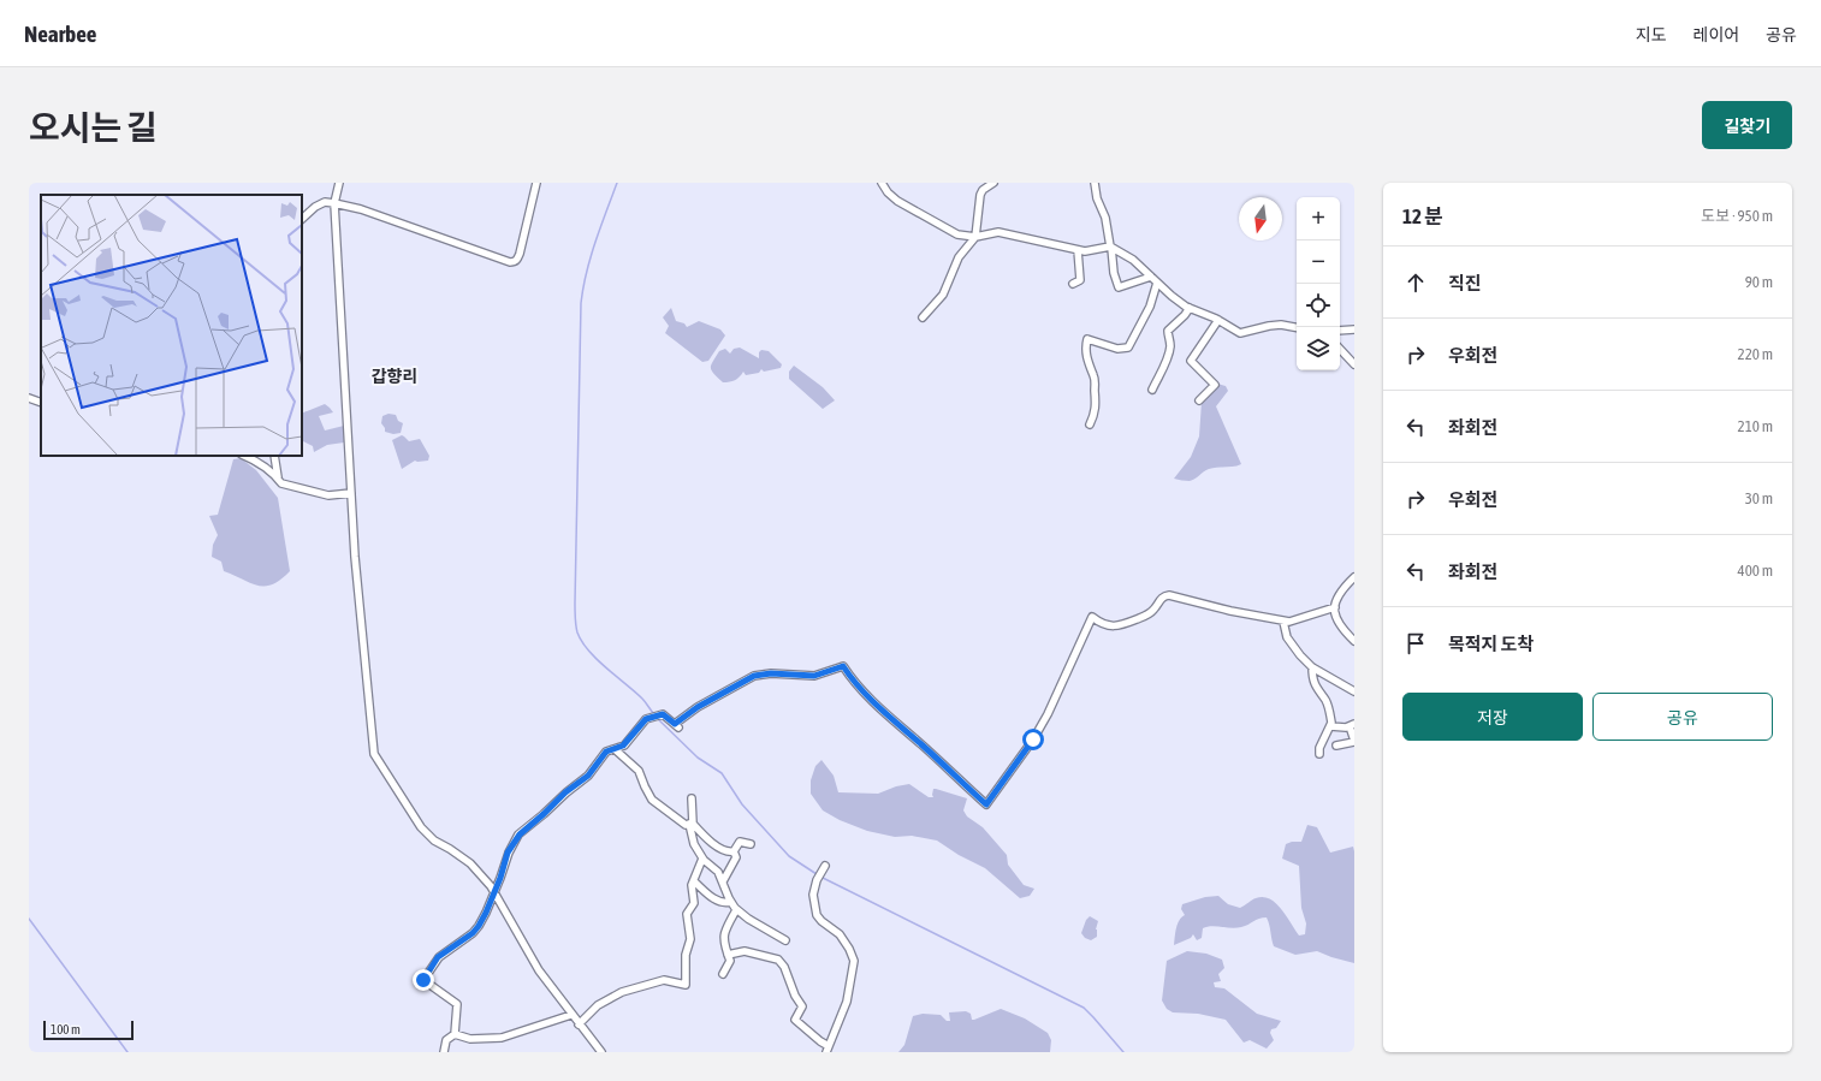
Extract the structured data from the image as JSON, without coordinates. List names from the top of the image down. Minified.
{"districts":["갑향리"],"scale_bar":"100 m","north":"bottom","page":{"header":"Nearbee","nav":["지도","레이어","공유"],"title":"오시는 길","buttons":["길찾기",["저장","공유"]],"heading":["12 분","도보 · 950 m"],"map_buttons":["+","−"],"list":[["직진","90 m"],["우회전","220 m"],["좌회전","210 m"],["우회전","30 m"],["좌회전","400 m"],"목적지 도착"],"scale":"100 m"}}
